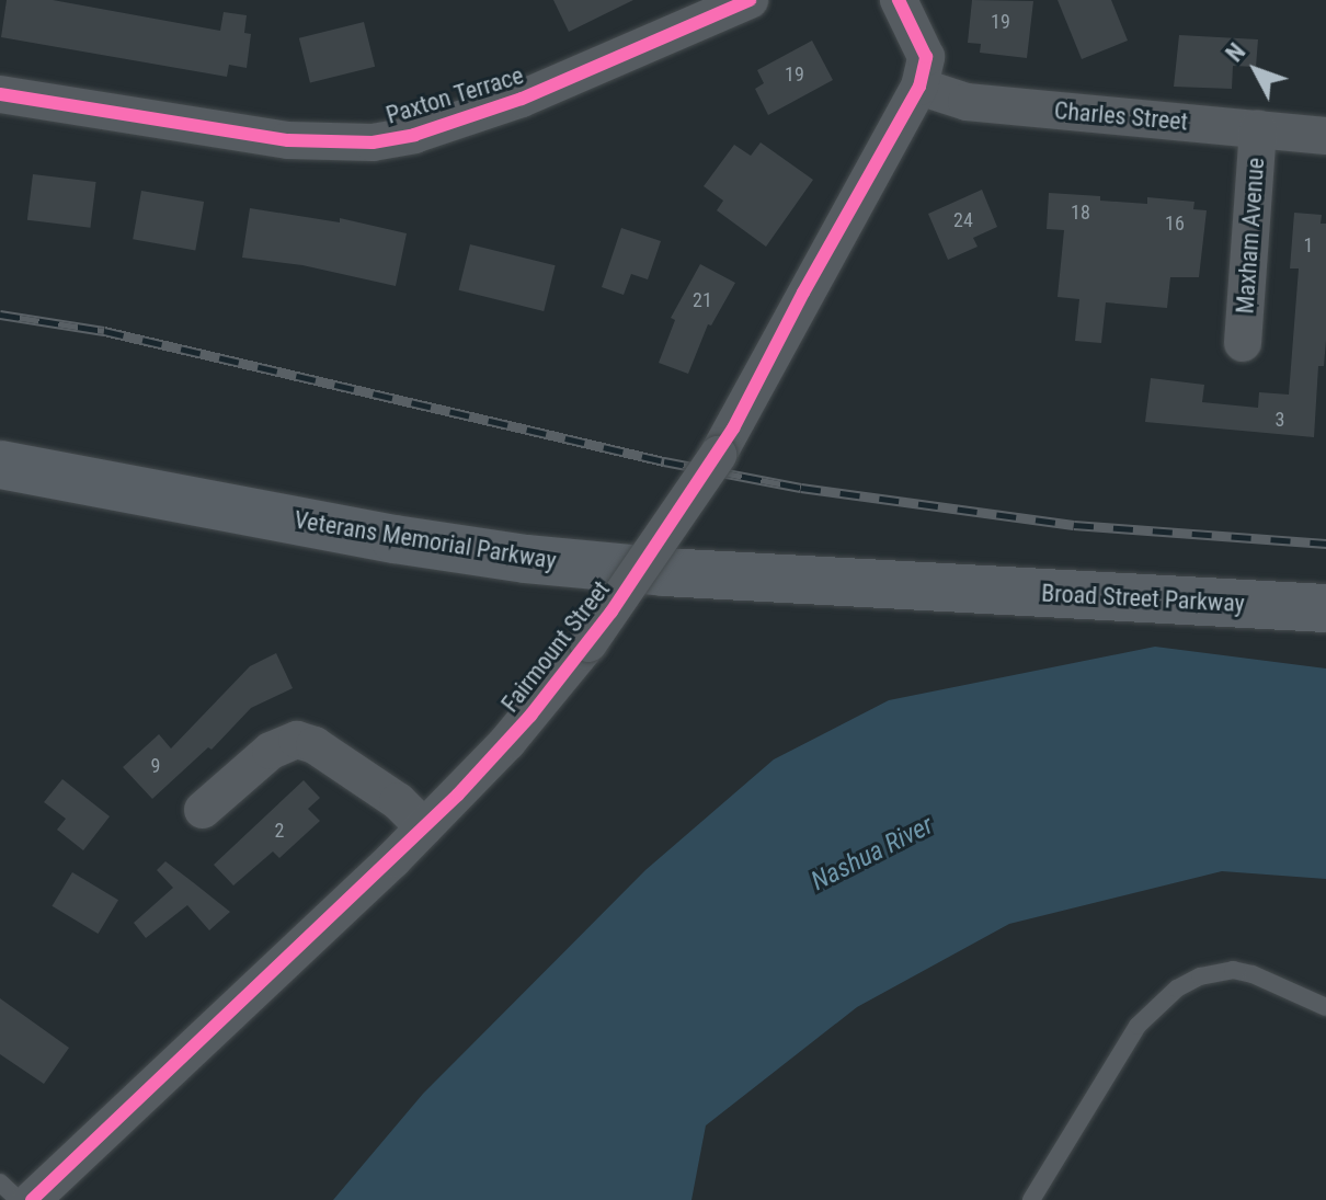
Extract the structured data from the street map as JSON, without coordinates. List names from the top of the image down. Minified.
{"streets":{"main road":["Veterans Memorial Parkway","Broad Street Parkway"],"street":["Paxton Terrace","Charles Street","Maxham Avenue","Fairmount Street"]},"crossings":[["Charles Street","Maxham Avenue"],["Charles Street","Fairmount Street"],["Veterans Memorial Parkway","Broad Street Parkway"]],"water":["Nashua River"],"house_numbers":["19","19","18","24","16","1","21","3","9","2"],"north":"top left"}
